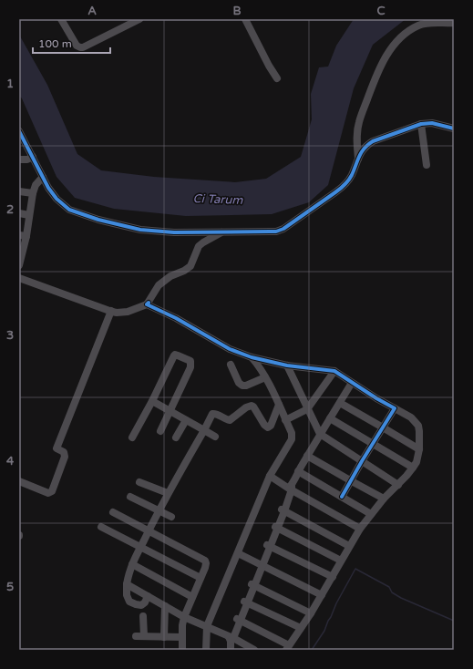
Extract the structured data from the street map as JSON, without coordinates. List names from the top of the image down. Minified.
{"water":["Ci Tarum"],"scale_bar":"100 m","grid":{"columns":["A","B","C"],"rows":["1","2","3","4","5"]}}
